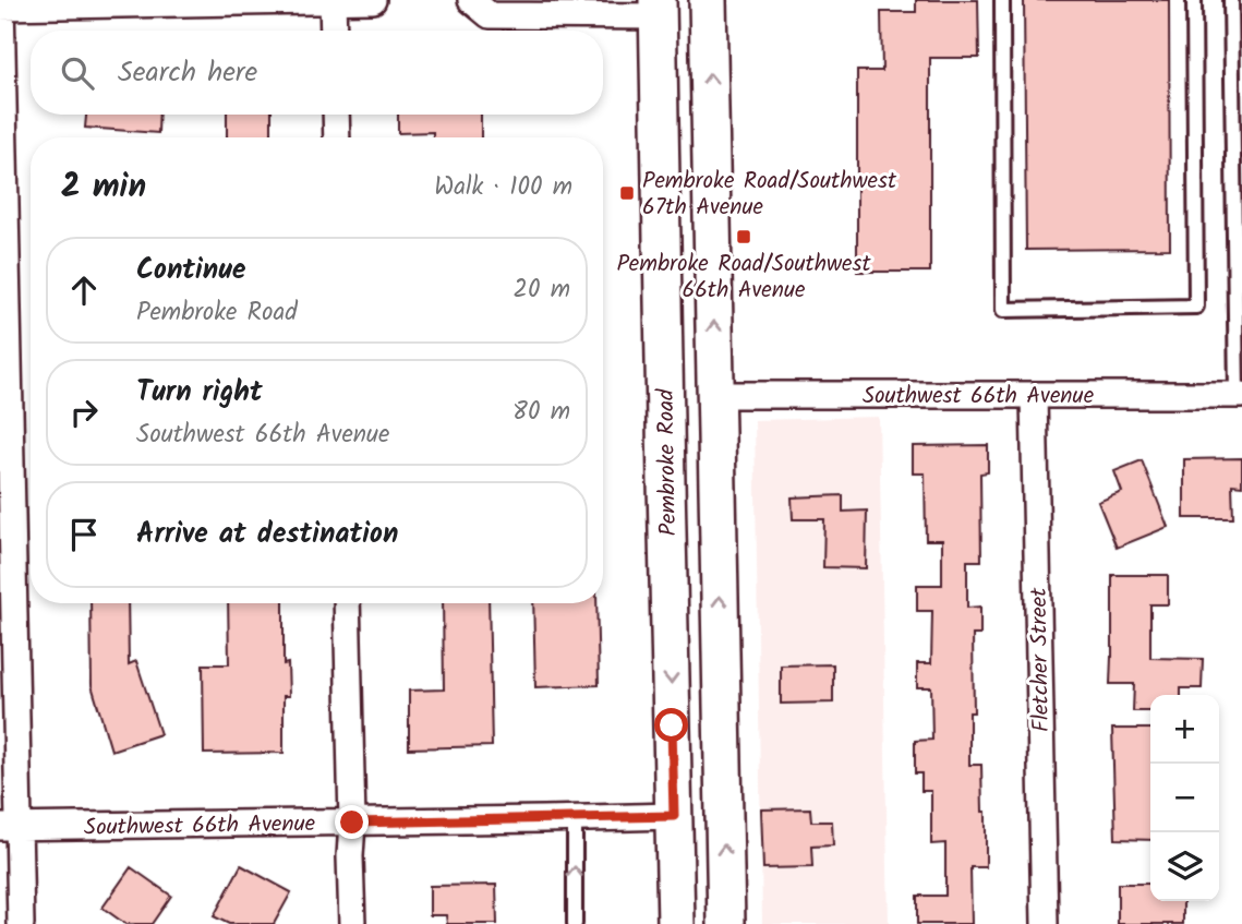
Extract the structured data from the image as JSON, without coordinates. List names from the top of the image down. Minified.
{"streets":{"main road":["Pembroke Road"],"street":["Southwest 66th Avenue","Fletcher Street"]},"crossings":[["Southwest 66th Avenue","Pembroke Road"],["Southwest 66th Avenue","Fletcher Street"]],"places":{"transit":["Pembroke Road/Southwest 67th Avenue","Pembroke Road/Southwest 66th Avenue"]},"page":{"search":"Search here","heading":["2 min","Walk · 100 m"],"list":[["Continue","Pembroke Road","20 m"],["Turn right","Southwest 66th Avenue","80 m"],"Arrive at destination"],"map_buttons":["+","−"]}}
